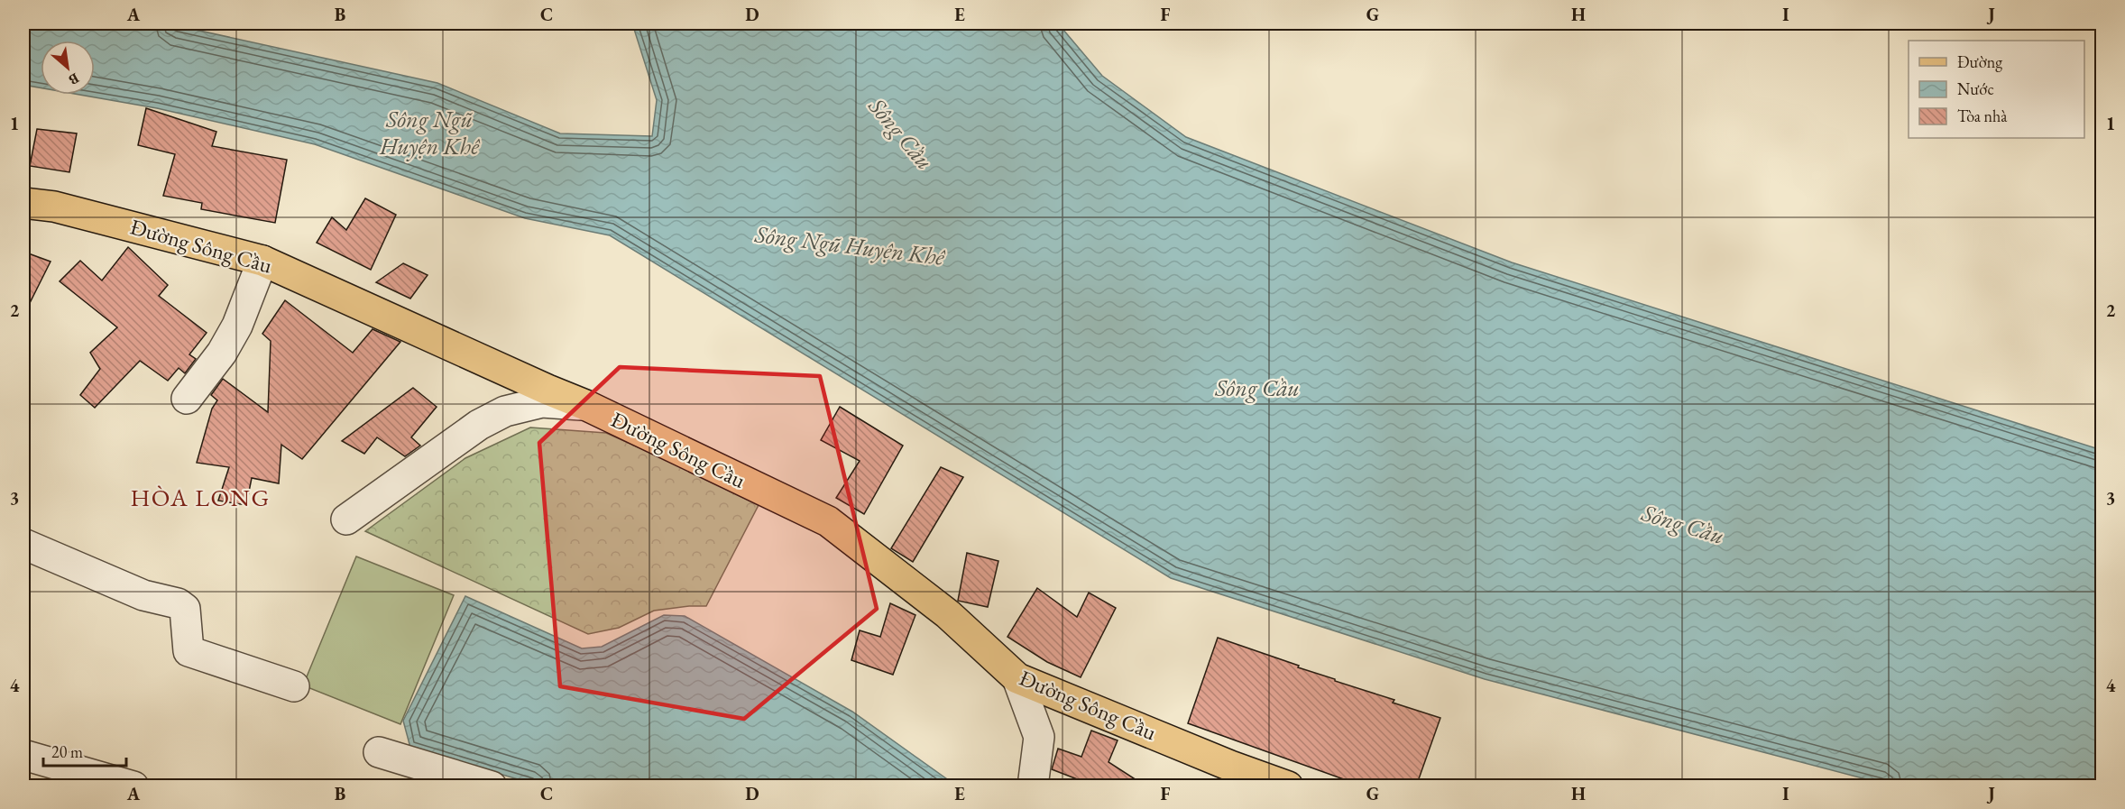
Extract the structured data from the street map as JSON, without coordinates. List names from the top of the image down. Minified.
{"streets":{"main road":["Đường Sông Cầu"]},"districts":["HÒA LONG"],"water":["Sông Ngũ Huyện Khê","Sông Cầu"],"legend":["Đường","Nước","Tòa nhà"],"scale_bar":"20 m","north":"bottom right","grid":{"columns":["A","B","C","D","E","F","G","H","I","J"],"rows":["1","2","3","4"]}}
